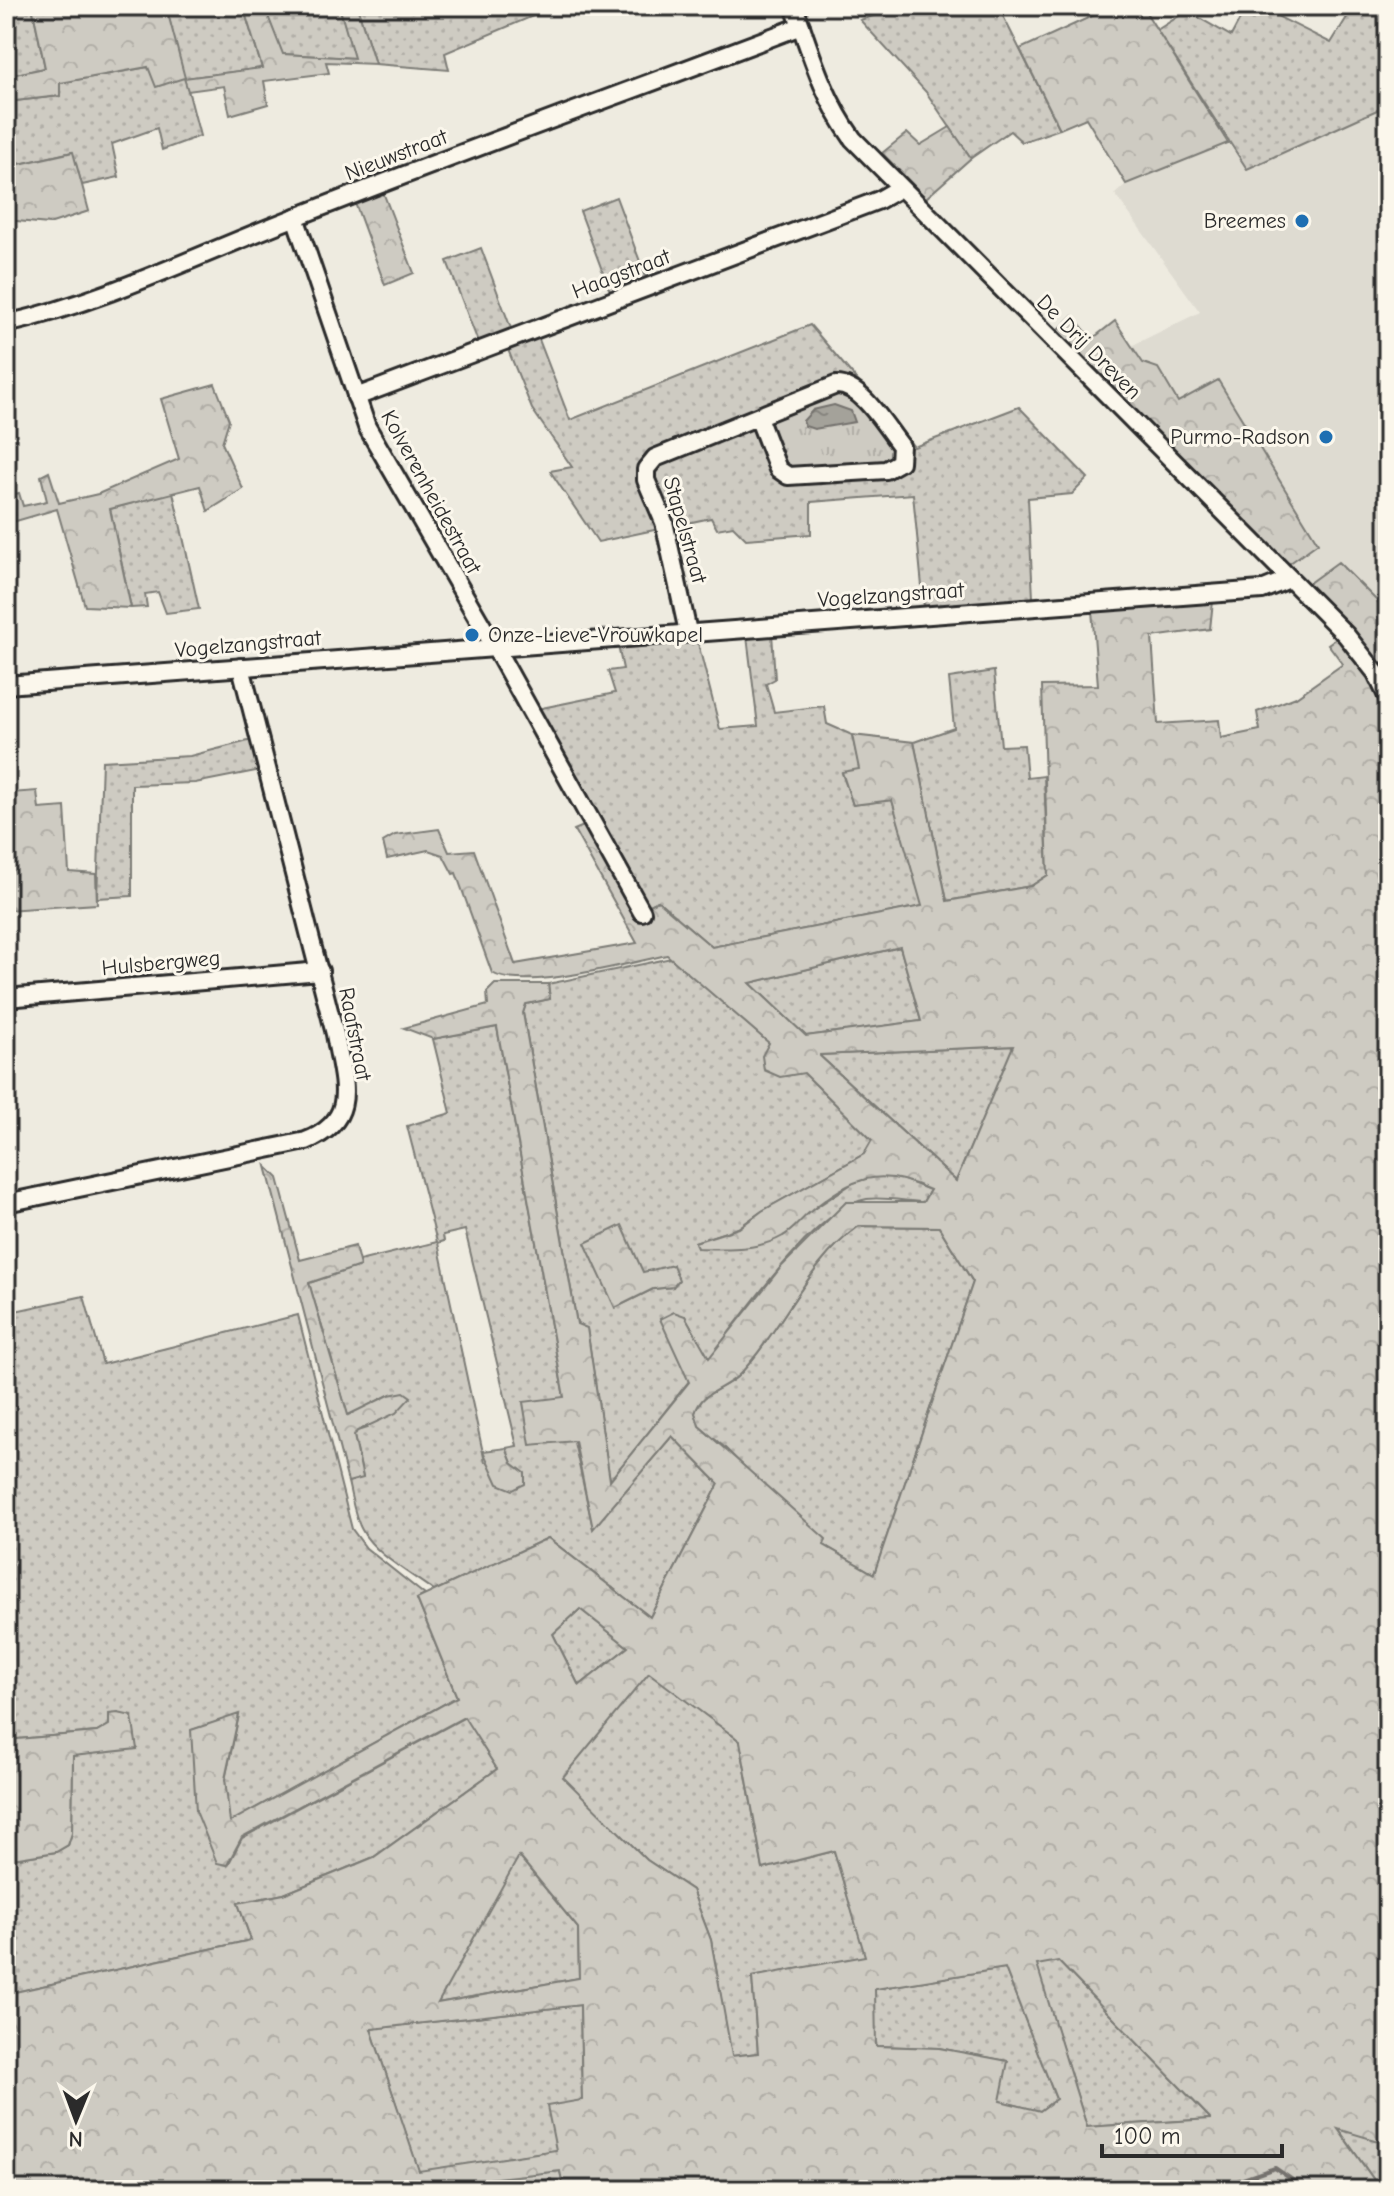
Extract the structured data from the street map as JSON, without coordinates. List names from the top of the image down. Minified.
{"streets":{"street":["Nieuwstraat","Haagstraat","De Drij Dreven","Kolverenheidestraat","Stapelstraat","Vogelzangstraat","Hulsbergweg","Raafstraat"]},"crossings":[["Nieuwstraat","De Drij Dreven"],["Nieuwstraat","Kolverenheidestraat"],["Haagstraat","De Drij Dreven"],["Haagstraat","Kolverenheidestraat"],["De Drij Dreven","Vogelzangstraat"],["Kolverenheidestraat","Vogelzangstraat"],["Stapelstraat","Vogelzangstraat"],["Vogelzangstraat","Raafstraat"],["Hulsbergweg","Raafstraat"]],"places":["Breemes","Purmo-Radson","Onze-Lieve-Vrouwkapel"],"scale_bar":"100 m","north":"bottom"}
